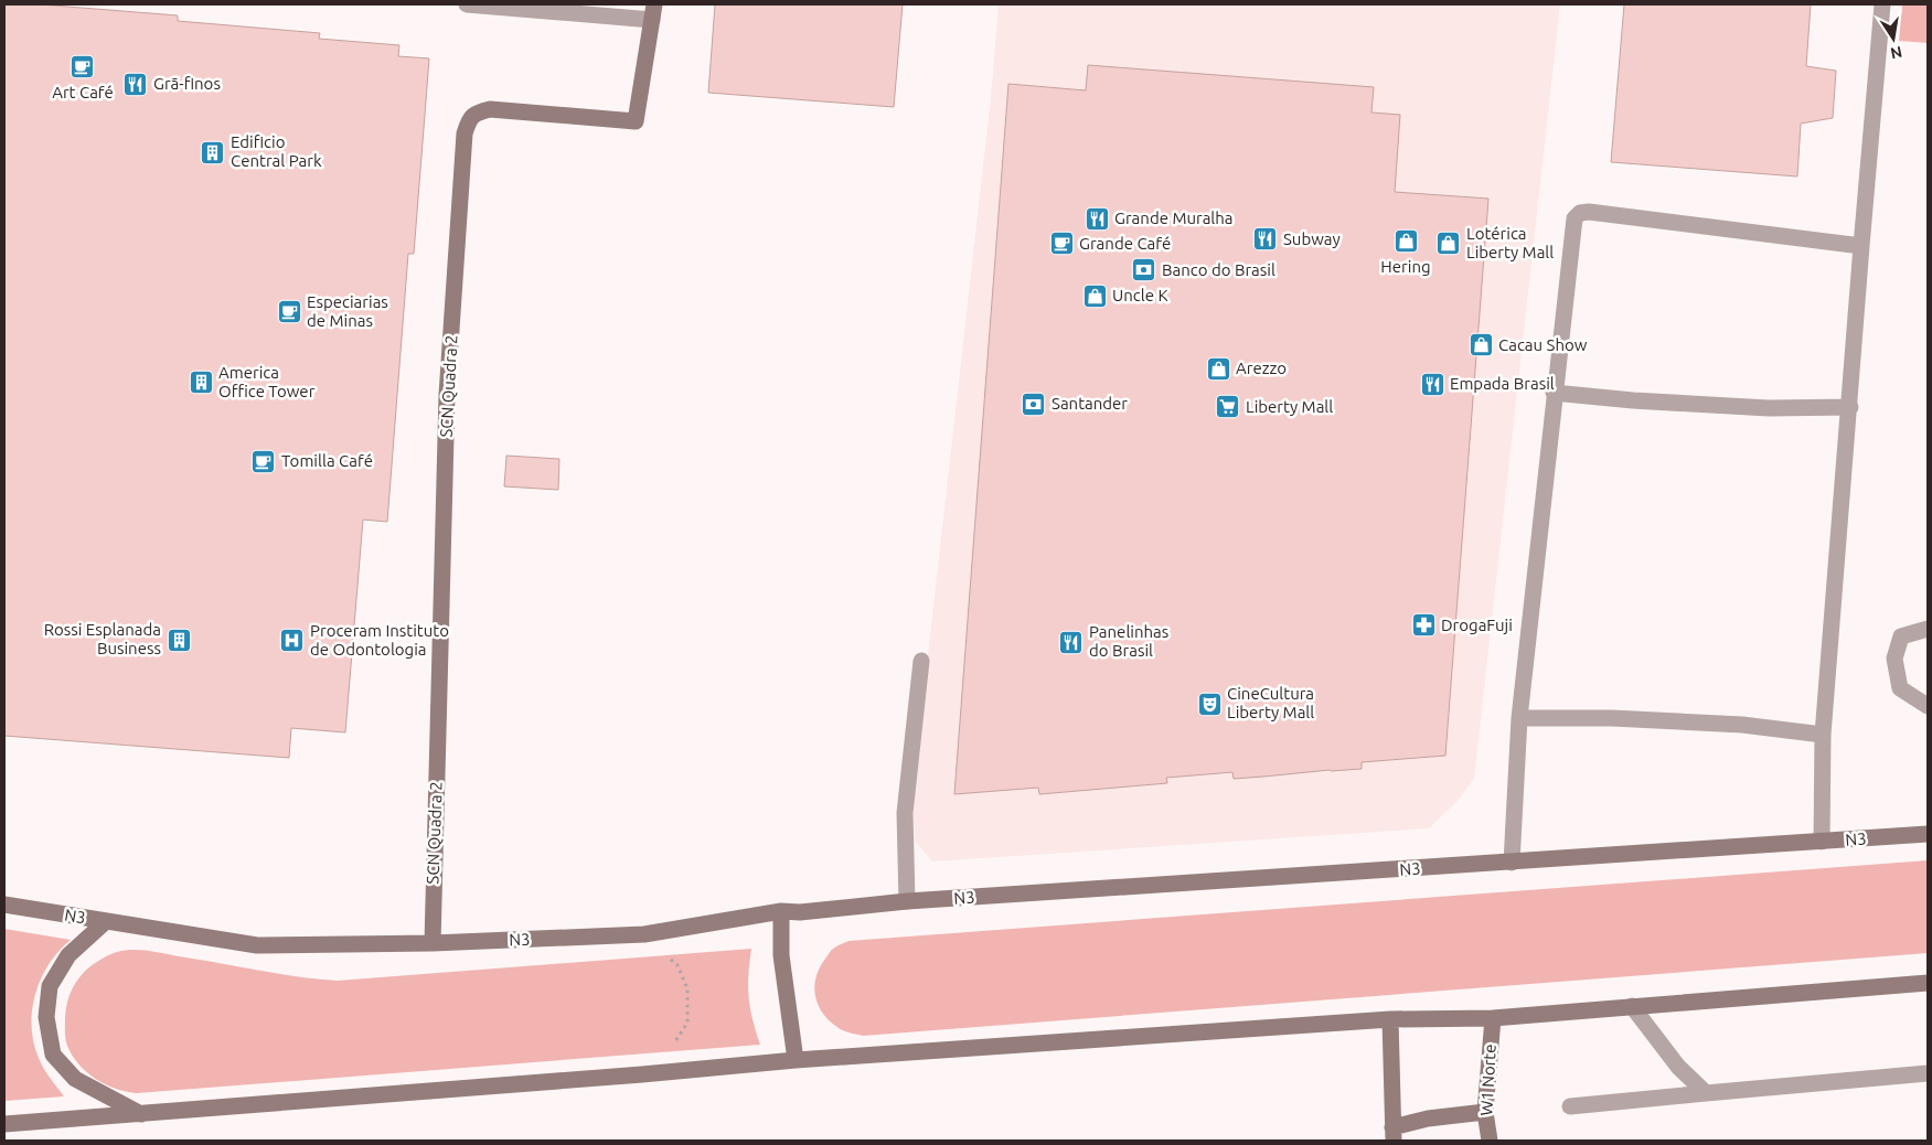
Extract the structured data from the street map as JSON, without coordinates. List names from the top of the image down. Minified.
{"streets":{"main road":["SCN Quadra 2","N3","W1 Norte"]},"crossings":[["SCN Quadra 2","N3"]],"places":{"cafe":["Art Café","Grande Café","Especiarias de Minas","Tomilla Café"],"restaurant":["Grã-finos","Grande Muralha","Subway","Empada Brasil","Panelinhas do Brasil"],"building":["Edificio Central Park","America Office Tower","Rossi Esplanada Business"],"shop":["Hering","Lotérica Liberty Mall","Uncle K","Cacau Show","Arezzo"],"bank":["Banco do Brasil","Santander"],"supermarket":["Liberty Mall"],"pharmacy":["DrogaFuji"],"hospital":["Proceram Instituto de Odontologia"],"theatre":["CineCultura Liberty Mall"]},"north":"bottom"}
